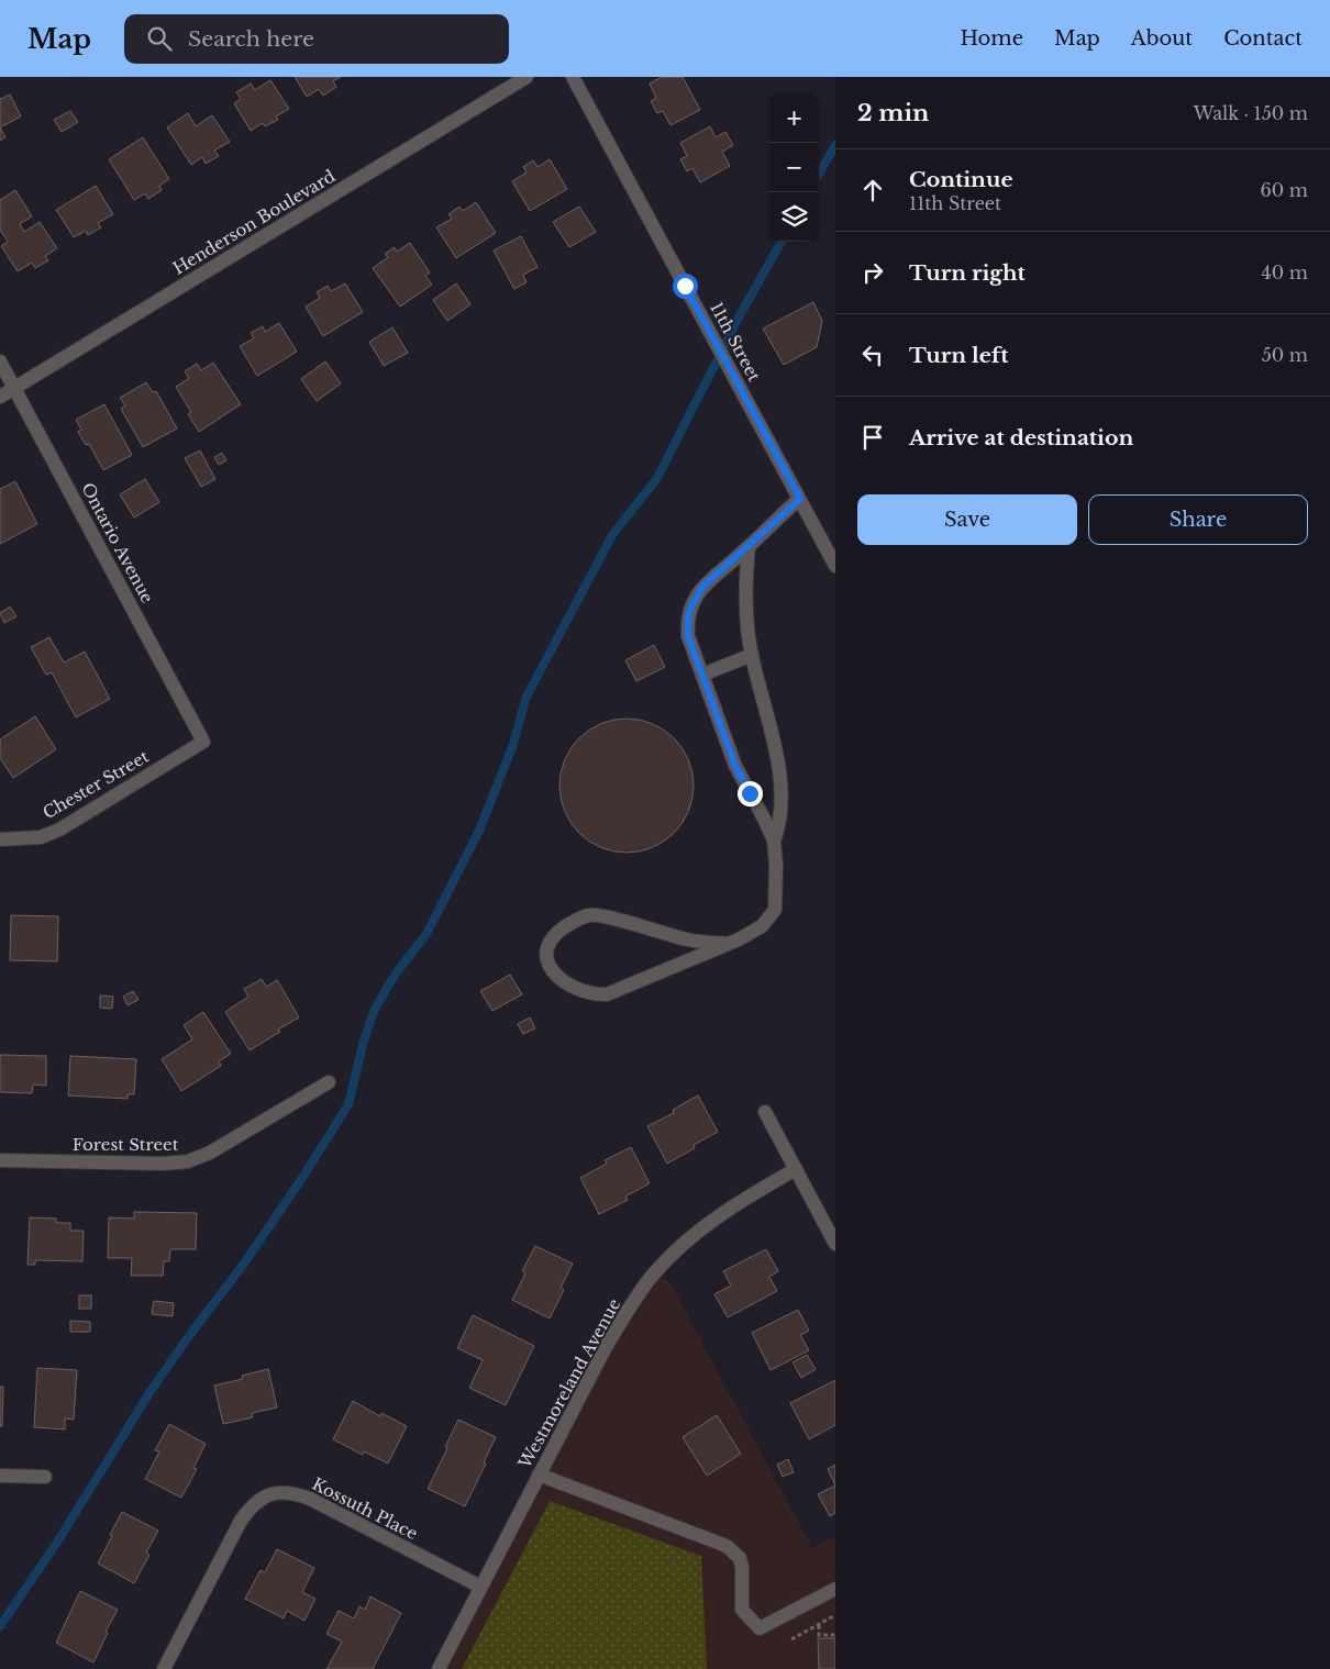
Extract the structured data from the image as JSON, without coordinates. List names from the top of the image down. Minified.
{"streets":{"street":["Henderson Boulevard","11th Street","Ontario Avenue","Chester Street","Forest Street","Westmoreland Avenue","Kossuth Place"]},"crossings":[["Henderson Boulevard","Ontario Avenue"],["Ontario Avenue","Chester Street"],["Westmoreland Avenue","Kossuth Place"]],"page":{"header":"Map","search":"Search here","nav":["Home","Map","About","Contact"],"heading":["2 min","Walk · 150 m"],"map_buttons":["+","−"],"list":[["Continue","11th Street","60 m"],["Turn right","40 m"],["Turn left","50 m"],"Arrive at destination"],"buttons":["Save","Share"]}}
